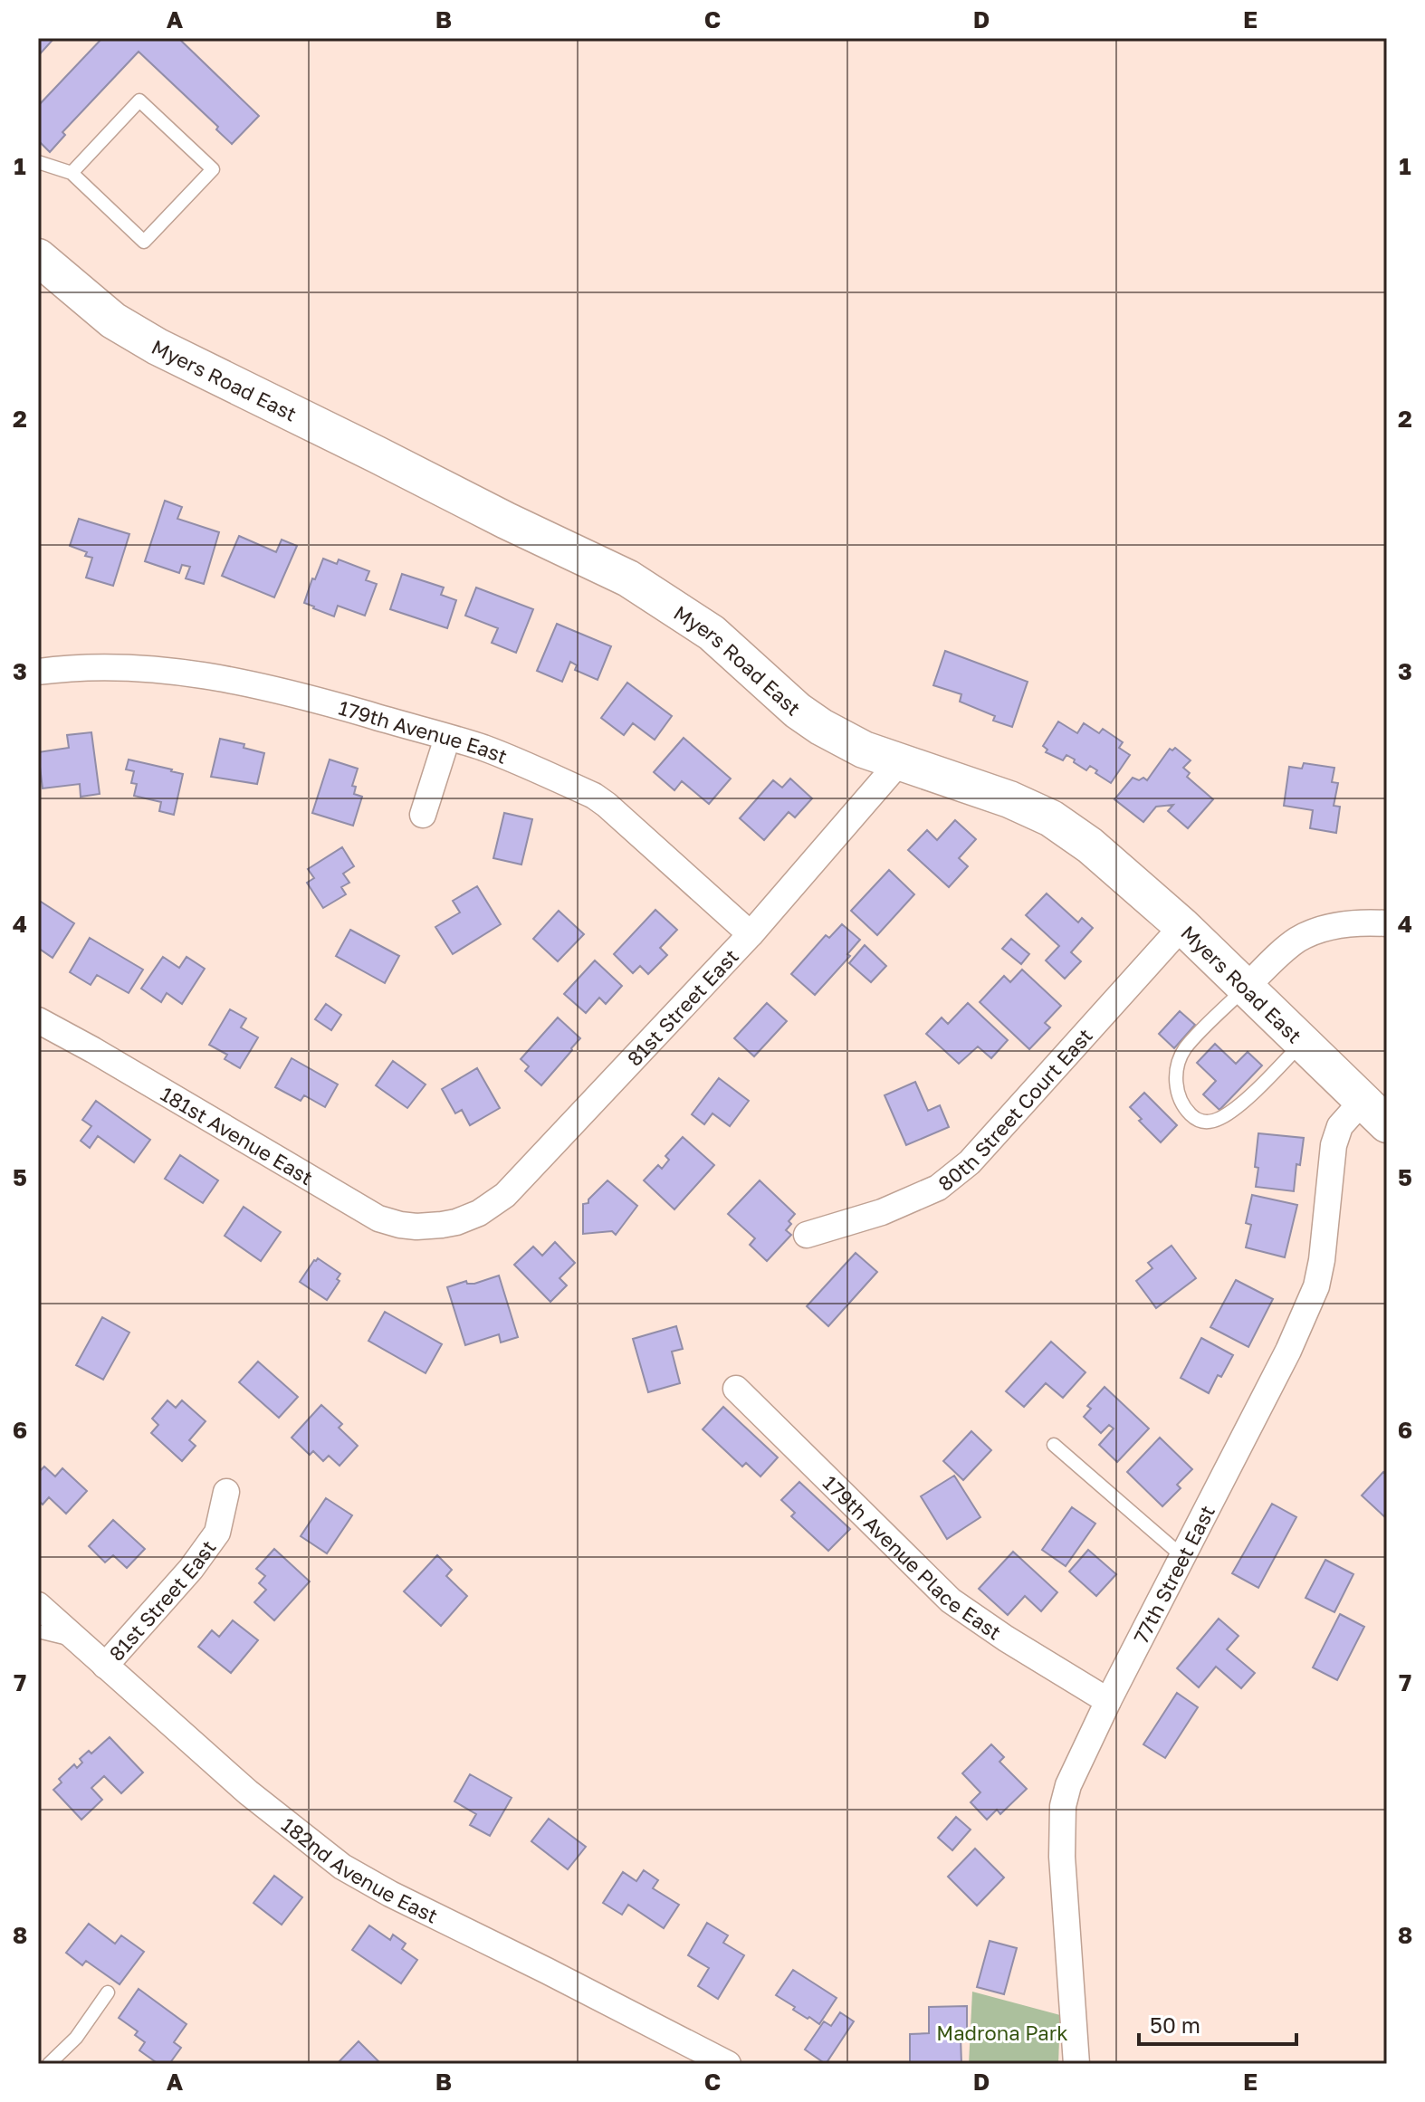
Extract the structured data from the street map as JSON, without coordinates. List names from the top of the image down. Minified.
{"streets":{"street":["Myers Road East","179th Avenue East","81st Street East","80th Street Court East","181st Avenue East","179th Avenue Place East","77th Street East","182nd Avenue East"]},"crossings":[["Myers Road East","81st Street East"],["Myers Road East","80th Street Court East"],["Myers Road East","77th Street East"],["179th Avenue East","81st Street East"],["81st Street East","181st Avenue East"],["81st Street East","182nd Avenue East"],["179th Avenue Place East","77th Street East"]],"parks":["Madrona Park"],"scale_bar":"50 m","grid":{"columns":["A","B","C","D","E"],"rows":["1","2","3","4","5","6","7","8"]}}
